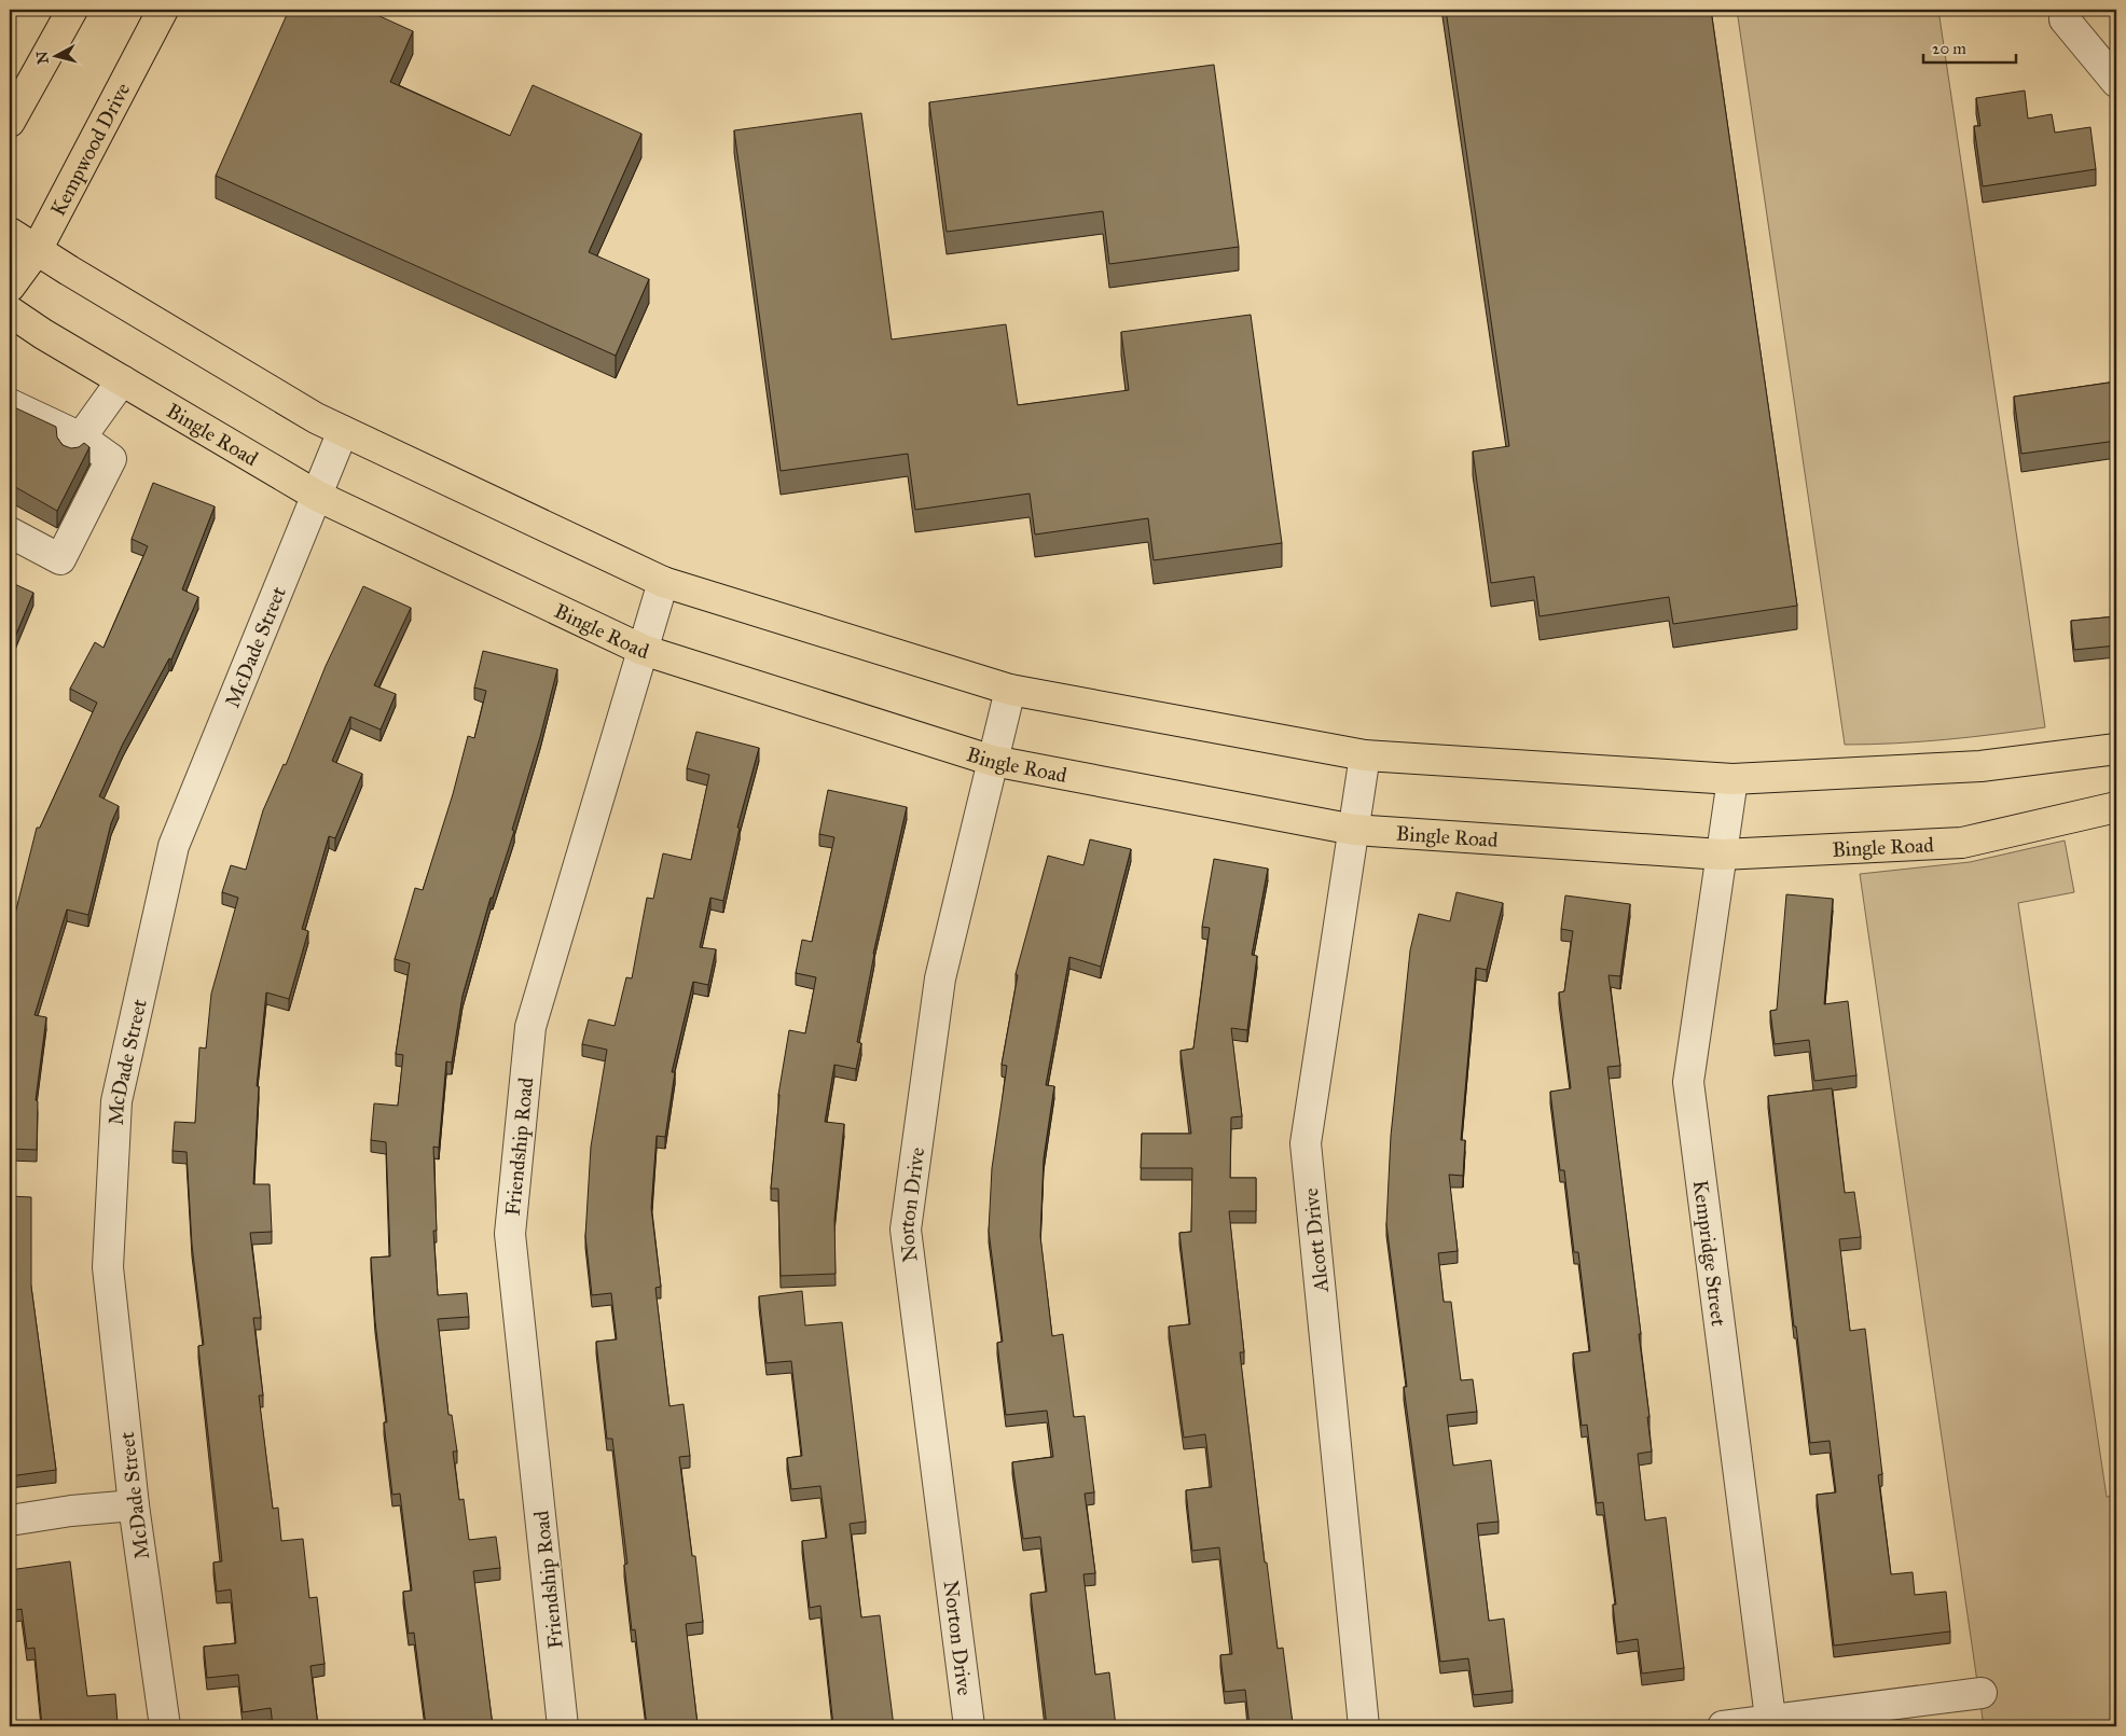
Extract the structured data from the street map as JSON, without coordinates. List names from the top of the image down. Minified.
{"streets":{"main road":["Kempwood Drive","Bingle Road"],"street":["McDade Street","Friendship Road","Norton Drive","Alcott Drive","Kempridge Street"]},"crossings":[["Bingle Road","McDade Street"],["Bingle Road","Friendship Road"],["Bingle Road","Norton Drive"],["Bingle Road","Alcott Drive"],["Bingle Road","Kempridge Street"]],"scale_bar":"20 m","north":"left"}
